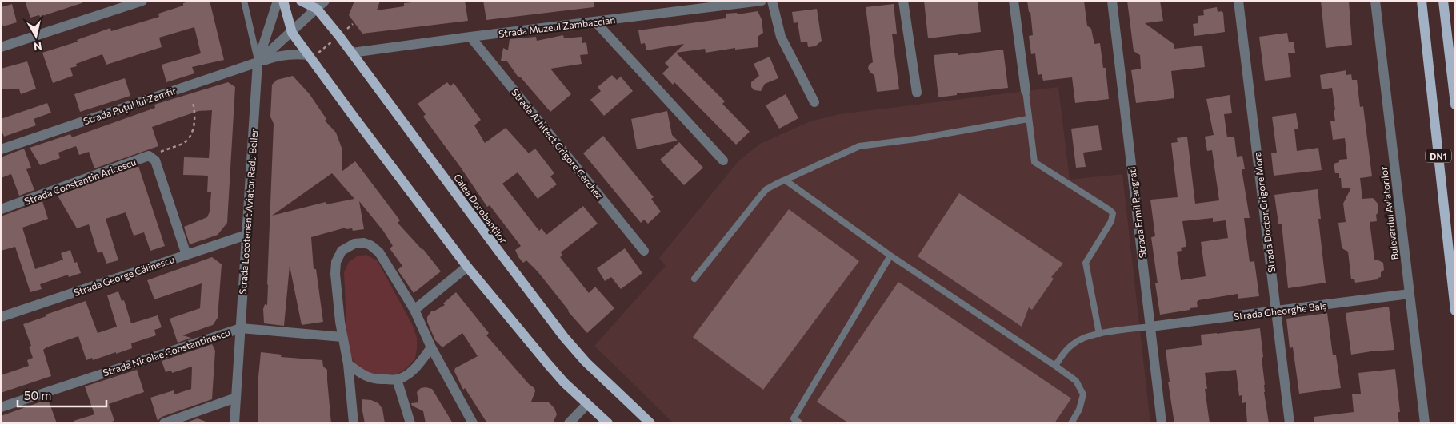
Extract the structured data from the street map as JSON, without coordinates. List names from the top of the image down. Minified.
{"streets":{"main road":["DN1","Calea Dorobanților"],"street":["Strada Muzeul Zambaccian","Strada Puțul lui Zamfir","Strada Arhitect Grigore Cerchez","Strada Constantin Aricescu","Strada Locotenent Aviator Radu Beller","Strada Ermil Pangrati","Strada Doctor Grigore Mora","Bulevardul Aviatorilor","Strada George Călinescu","Strada Gheorghe Balș","Strada Nicolae Constantinescu"]},"crossings":[["Strada Muzeul Zambaccian","Strada Arhitect Grigore Cerchez"],["Strada Muzeul Zambaccian","Calea Dorobanților"],["Strada Puțul lui Zamfir","Strada Locotenent Aviator Radu Beller"],["Strada Constantin Aricescu","Strada George Călinescu"],["Strada Locotenent Aviator Radu Beller","Strada George Călinescu"],["Strada Locotenent Aviator Radu Beller","Strada Nicolae Constantinescu"],["Strada Ermil Pangrati","Strada Gheorghe Balș"],["Strada Doctor Grigore Mora","Strada Gheorghe Balș"],["Bulevardul Aviatorilor","Strada Gheorghe Balș"]],"scale_bar":"50 m","north":"bottom"}
